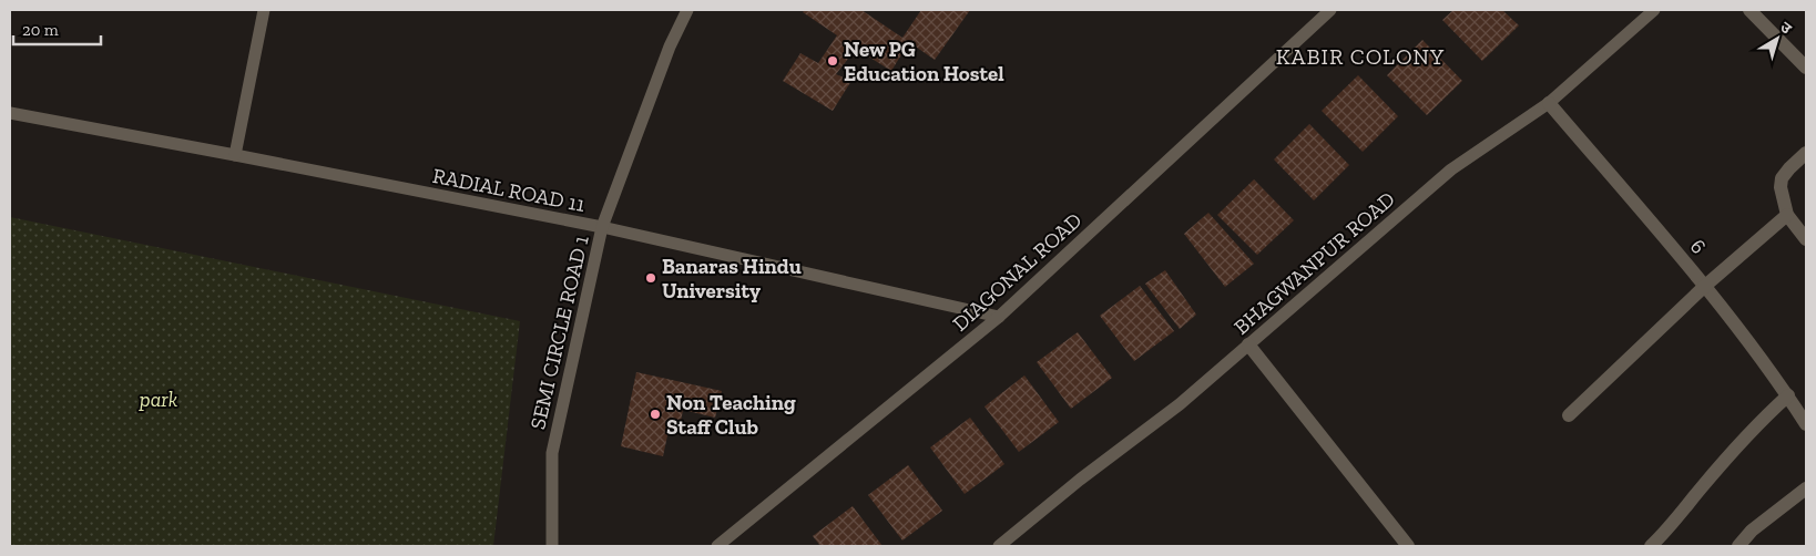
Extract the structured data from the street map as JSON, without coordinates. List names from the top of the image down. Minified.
{"streets":{"street":["6"],"lane":["RADIAL ROAD 11","BHAGWANPUR ROAD","DIAGONAL ROAD","SEMI CIRCLE ROAD 1"]},"crossings":[["RADIAL ROAD 11","DIAGONAL ROAD"],["RADIAL ROAD 11","SEMI CIRCLE ROAD 1"],["6","BHAGWANPUR ROAD"]],"districts":["KABIR COLONY"],"parks":["park"],"places":["New PG Education Hostel","Banaras Hindu University","Non Teaching Staff Club"],"scale_bar":"20 m","north":"top right"}
